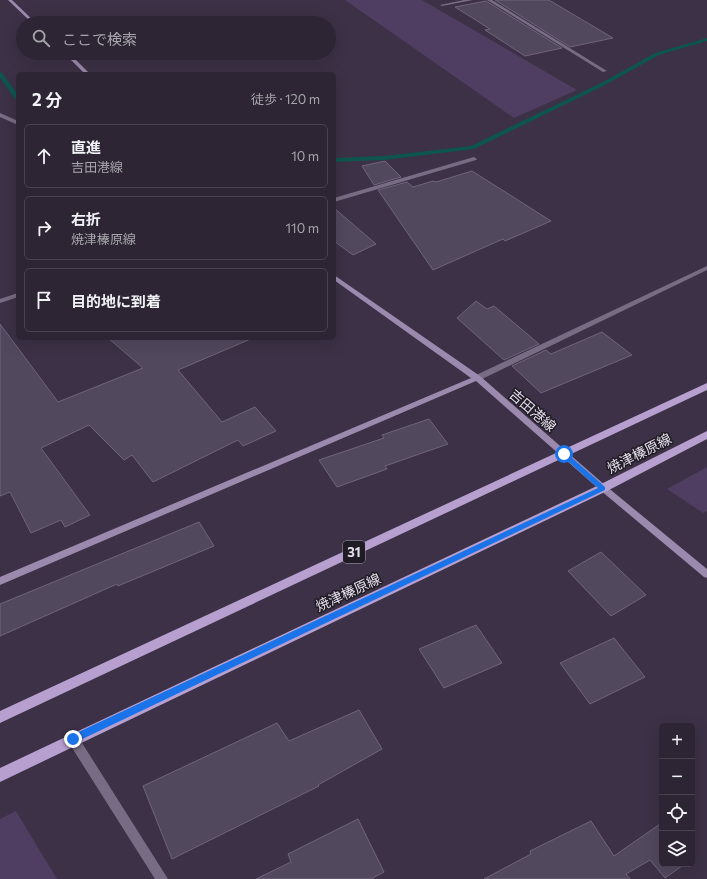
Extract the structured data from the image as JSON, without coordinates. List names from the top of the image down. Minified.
{"streets":{"main road":["吉田港線","焼津榛原線","31"]},"crossings":[["吉田港線","焼津榛原線"],["吉田港線","31"]],"page":{"search":"ここで検索","heading":["2 分","徒歩 · 120 m"],"list":[["直進","吉田港線","10 m"],["右折","焼津榛原線","110 m"],"目的地に到着"],"map_buttons":["+","−"]}}
